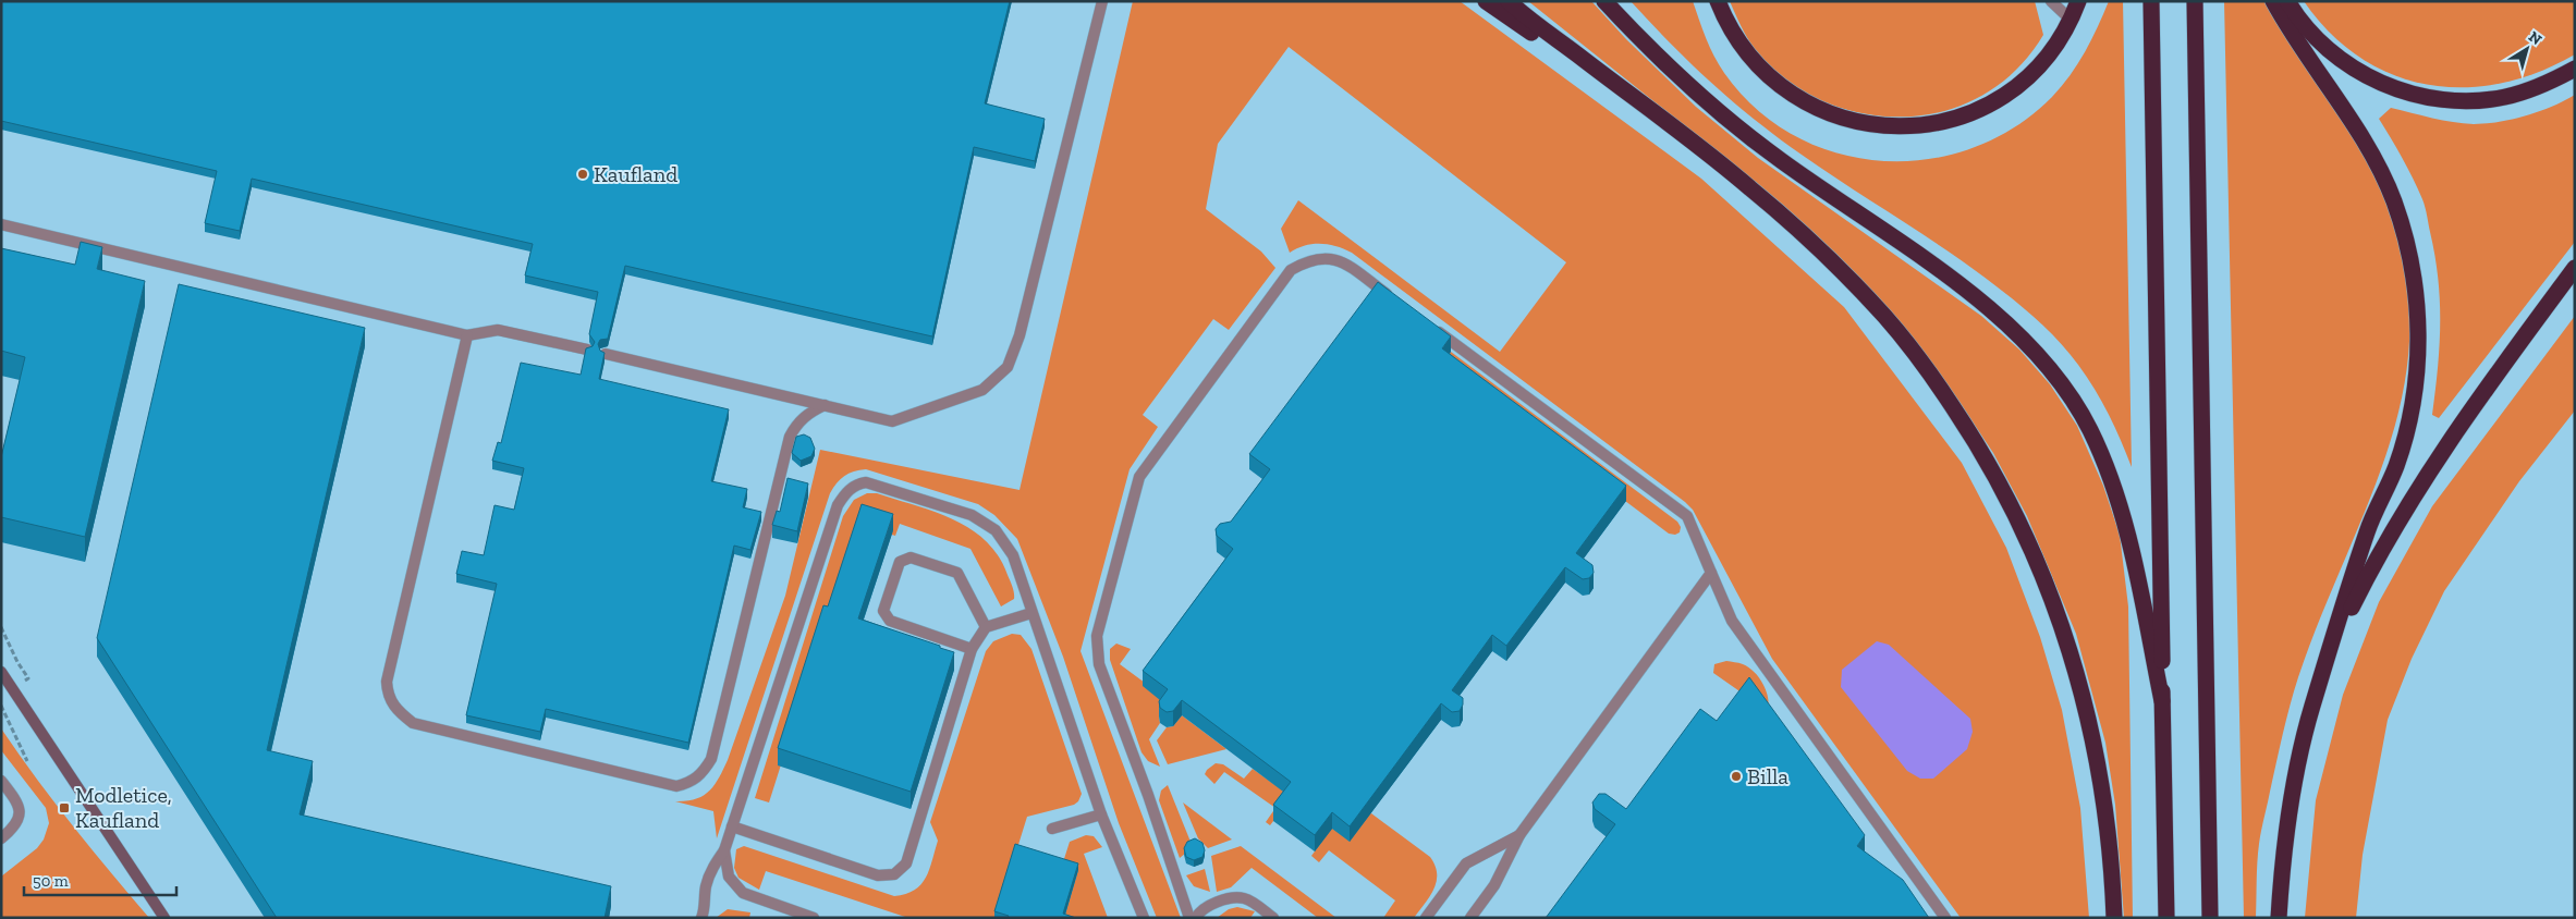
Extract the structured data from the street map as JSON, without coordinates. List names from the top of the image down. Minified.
{"places":{"other":["Kaufland","Billa"],"transit":["Modletice, Kaufland"]},"scale_bar":"50 m","north":"top right"}
